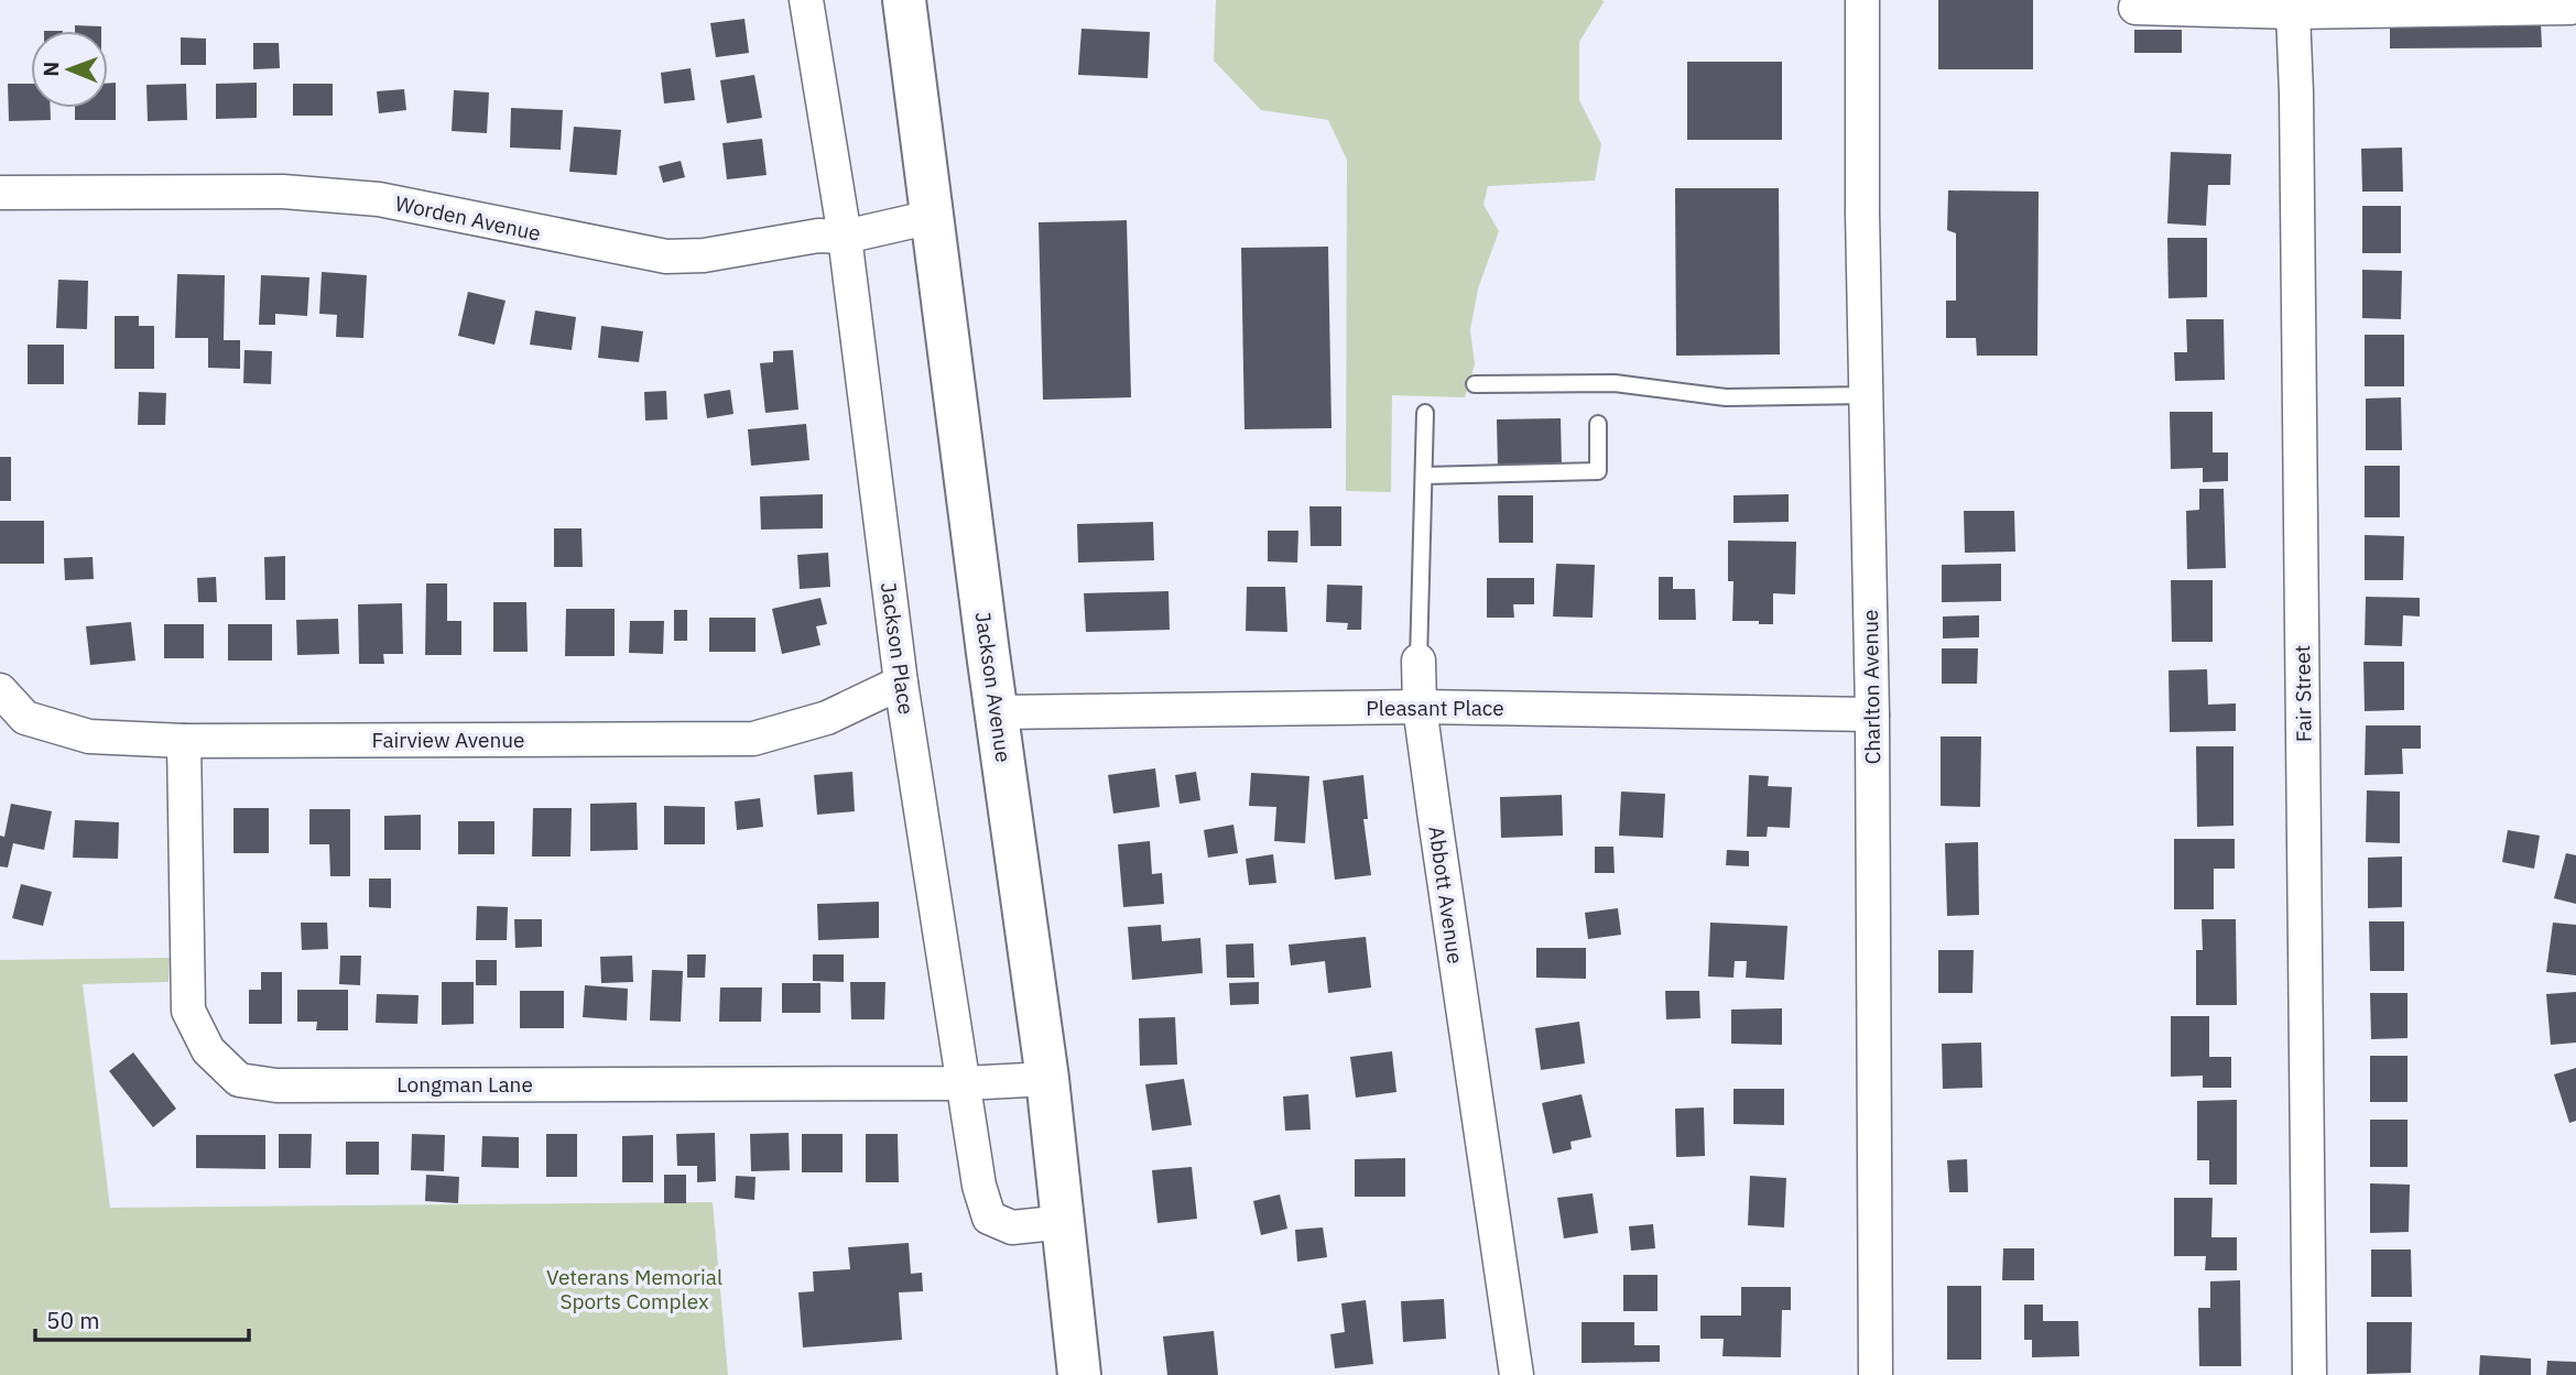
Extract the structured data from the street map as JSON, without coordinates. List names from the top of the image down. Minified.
{"streets":{"main road":["Jackson Avenue"],"street":["Worden Avenue","Jackson Place","Charlton Avenue","Fair Street","Pleasant Place","Fairview Avenue","Abbott Avenue","Longman Lane"]},"crossings":[["Worden Avenue","Jackson Place"],["Worden Avenue","Jackson Avenue"],["Jackson Place","Jackson Avenue"],["Jackson Place","Fairview Avenue"],["Jackson Place","Longman Lane"],["Jackson Avenue","Pleasant Place"],["Jackson Avenue","Longman Lane"],["Charlton Avenue","Pleasant Place"],["Pleasant Place","Abbott Avenue"],["Fairview Avenue","Longman Lane"]],"parks":["Veterans Memorial Sports Complex"],"scale_bar":"50 m","north":"left"}
